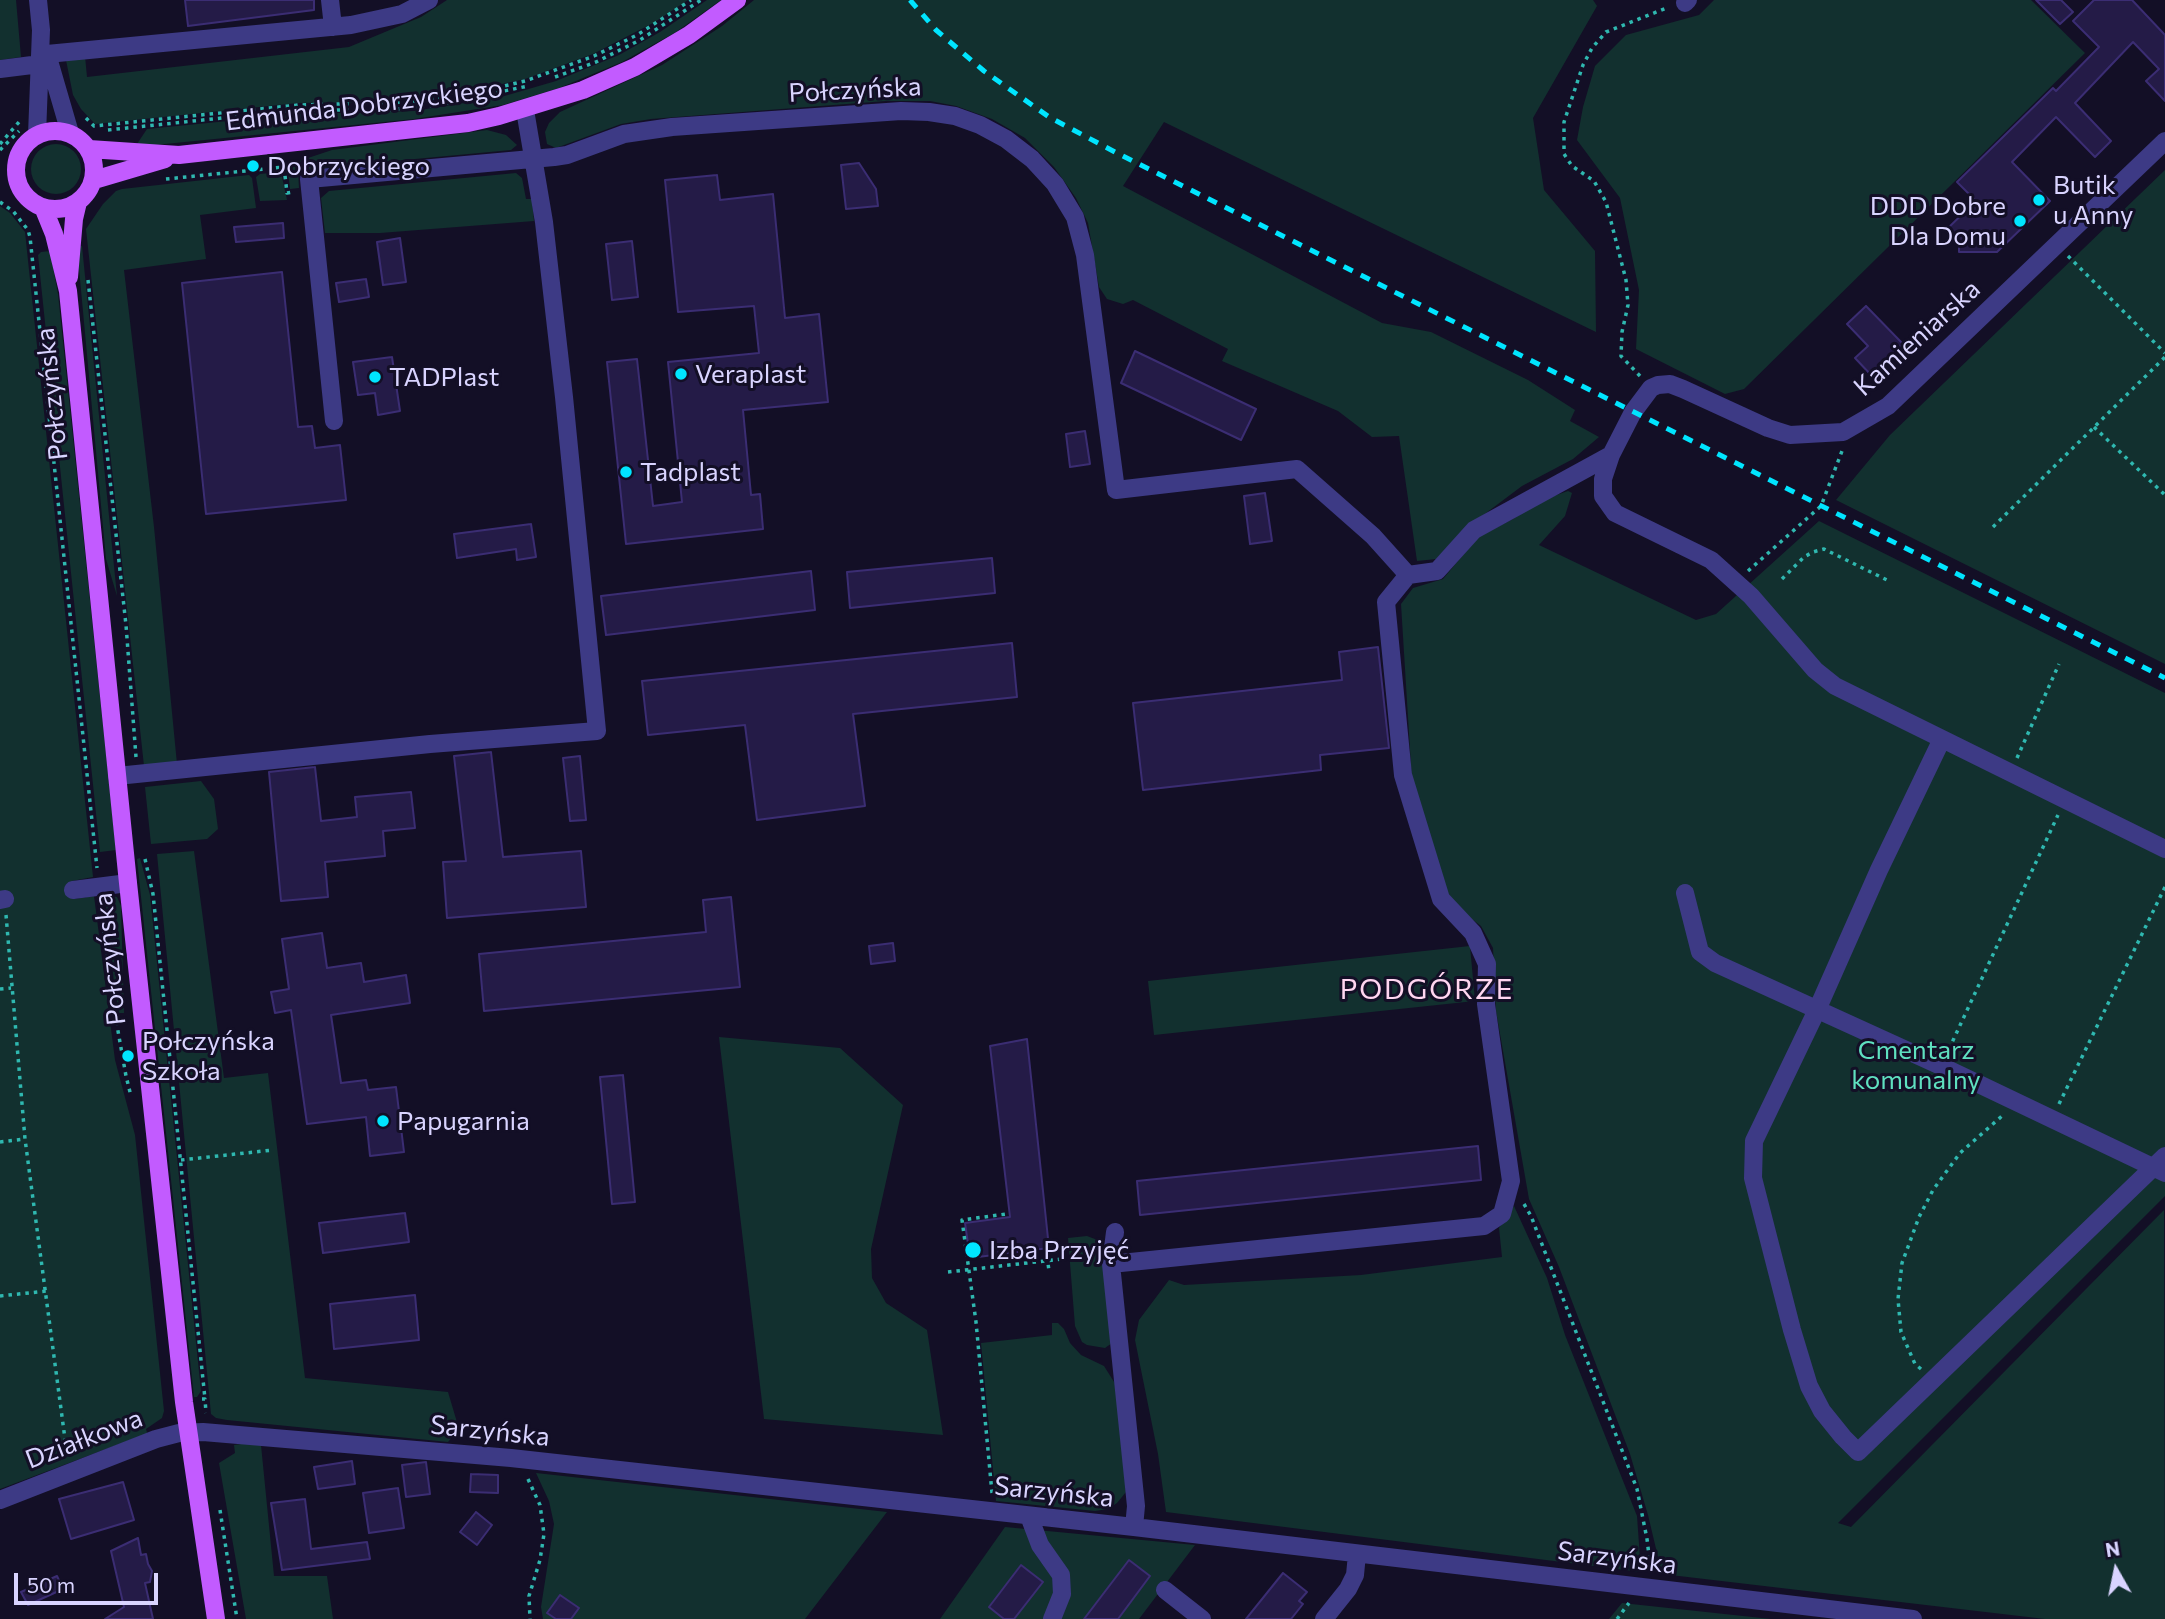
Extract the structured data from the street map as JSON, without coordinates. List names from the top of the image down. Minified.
{"streets":{"main road":["Połczyńska","Edmunda Dobrzyckiego"],"street":["Kamieniarska","Sarzyńska","Działkowa"]},"crossings":[["Połczyńska","Edmunda Dobrzyckiego"],["Połczyńska","Sarzyńska"],["Połczyńska","Działkowa"],["Sarzyńska","Działkowa"]],"districts":["PODGÓRZE"],"parks":["Cmentarz komunalny"],"places":["Dobrzyckiego","Butik u Anny","DDD Dobre Dla Domu","Veraplast","TADPlast","Tadplast","Połczyńska Szkoła","Papugarnia","Izba Przyjęć"],"scale_bar":"50 m","north":"top"}
